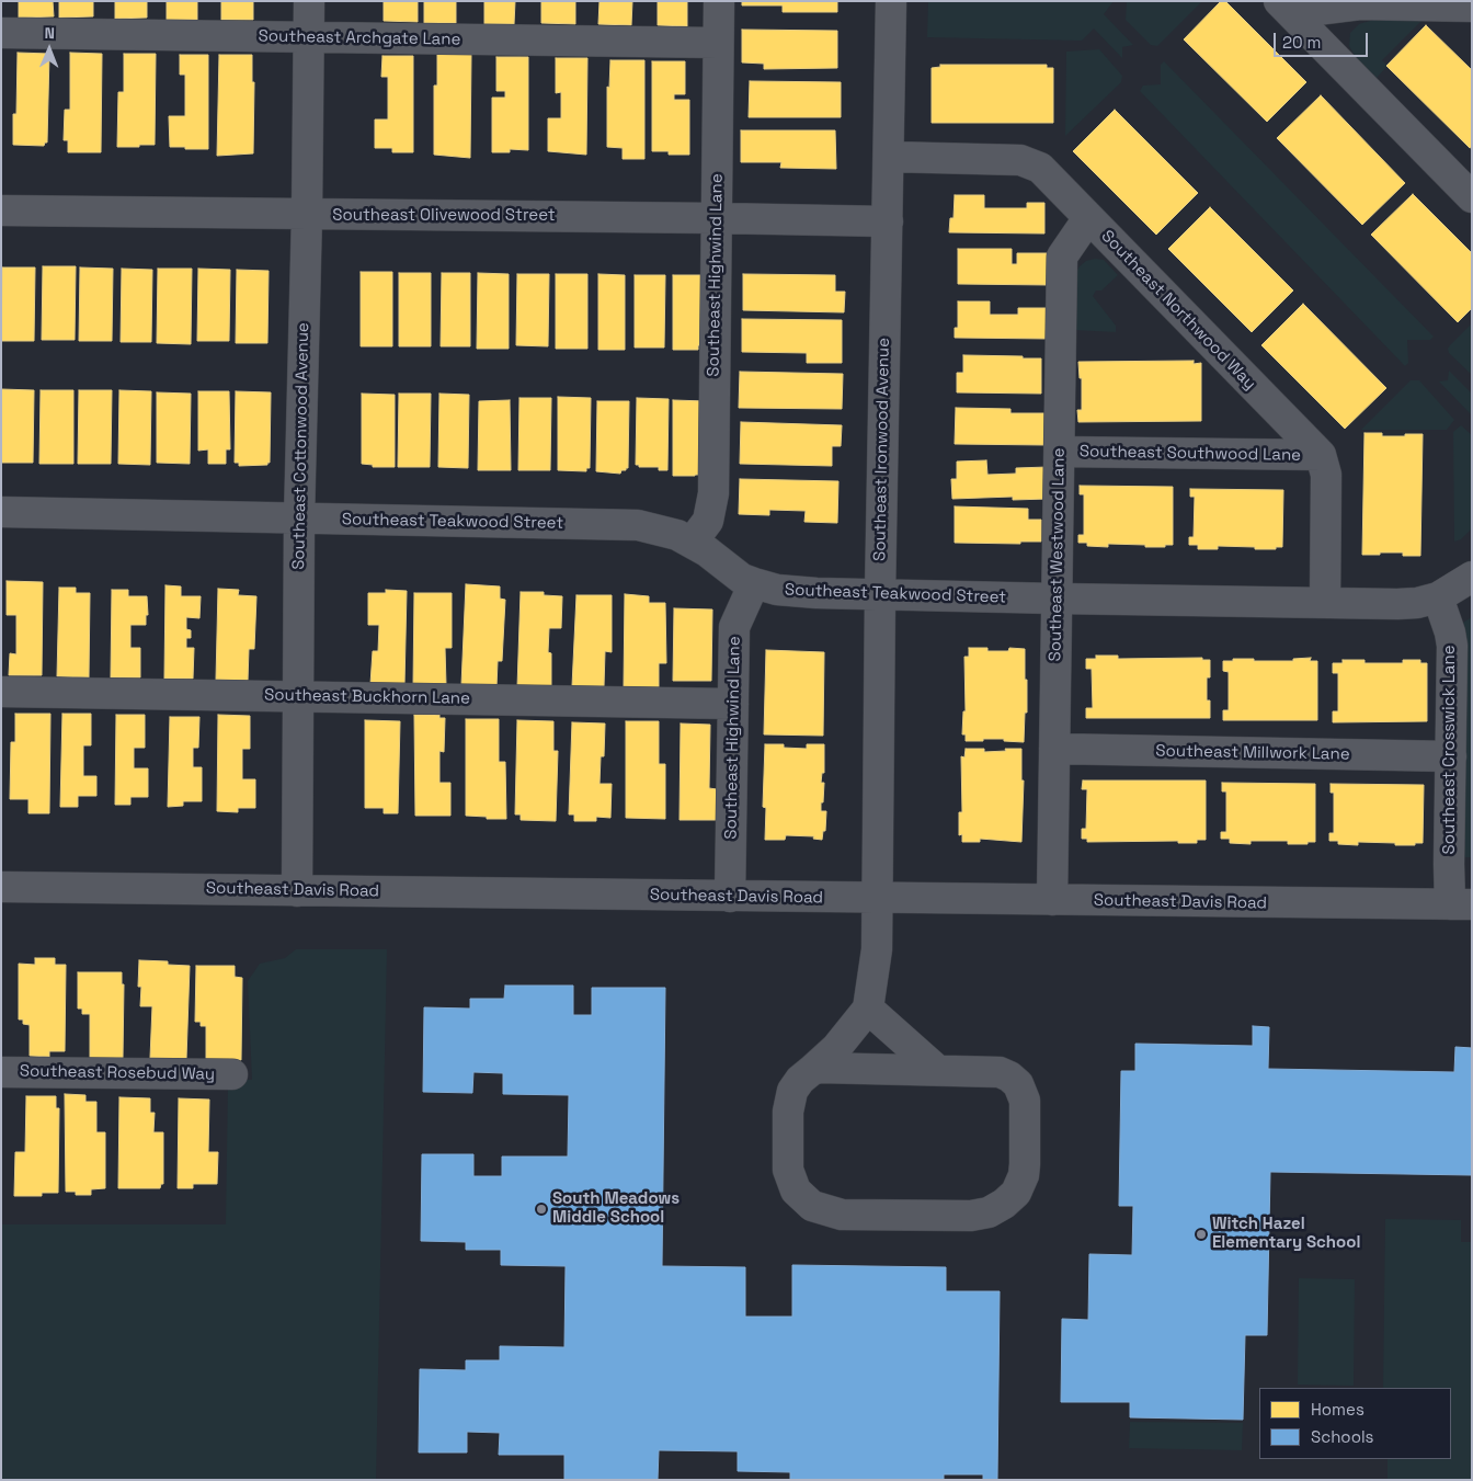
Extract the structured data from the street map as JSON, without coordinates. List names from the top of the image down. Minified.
{"streets":{"street":["Southeast Archgate Lane","Southeast Olivewood Street","Southeast Highwind Lane","Southeast Northwood Way","Southeast Cottonwood Avenue","Southeast Ironwood Avenue","Southeast Southwood Lane","Southeast Teakwood Street","Southeast Westwood Lane","Southeast Buckhorn Lane","Southeast Crosswick Lane","Southeast Millwork Lane","Southeast Davis Road","Southeast Rosebud Way"]},"crossings":[["Southeast Archgate Lane","Southeast Highwind Lane"],["Southeast Archgate Lane","Southeast Cottonwood Avenue"],["Southeast Olivewood Street","Southeast Highwind Lane"],["Southeast Olivewood Street","Southeast Cottonwood Avenue"],["Southeast Olivewood Street","Southeast Ironwood Avenue"],["Southeast Highwind Lane","Southeast Teakwood Street"],["Southeast Highwind Lane","Southeast Buckhorn Lane"],["Southeast Highwind Lane","Southeast Davis Road"],["Southeast Northwood Way","Southeast Ironwood Avenue"],["Southeast Northwood Way","Southeast Southwood Lane"],["Southeast Northwood Way","Southeast Westwood Lane"],["Southeast Cottonwood Avenue","Southeast Teakwood Street"],["Southeast Cottonwood Avenue","Southeast Buckhorn Lane"],["Southeast Cottonwood Avenue","Southeast Davis Road"],["Southeast Ironwood Avenue","Southeast Teakwood Street"],["Southeast Ironwood Avenue","Southeast Davis Road"],["Southeast Southwood Lane","Southeast Westwood Lane"],["Southeast Teakwood Street","Southeast Westwood Lane"],["Southeast Teakwood Street","Southeast Crosswick Lane"],["Southeast Westwood Lane","Southeast Millwork Lane"],["Southeast Westwood Lane","Southeast Davis Road"],["Southeast Crosswick Lane","Southeast Millwork Lane"],["Southeast Crosswick Lane","Southeast Davis Road"]],"places":["South Meadows Middle School","Witch Hazel Elementary School"],"legend":["Homes","Schools"],"scale_bar":"20 m","north":"top"}
